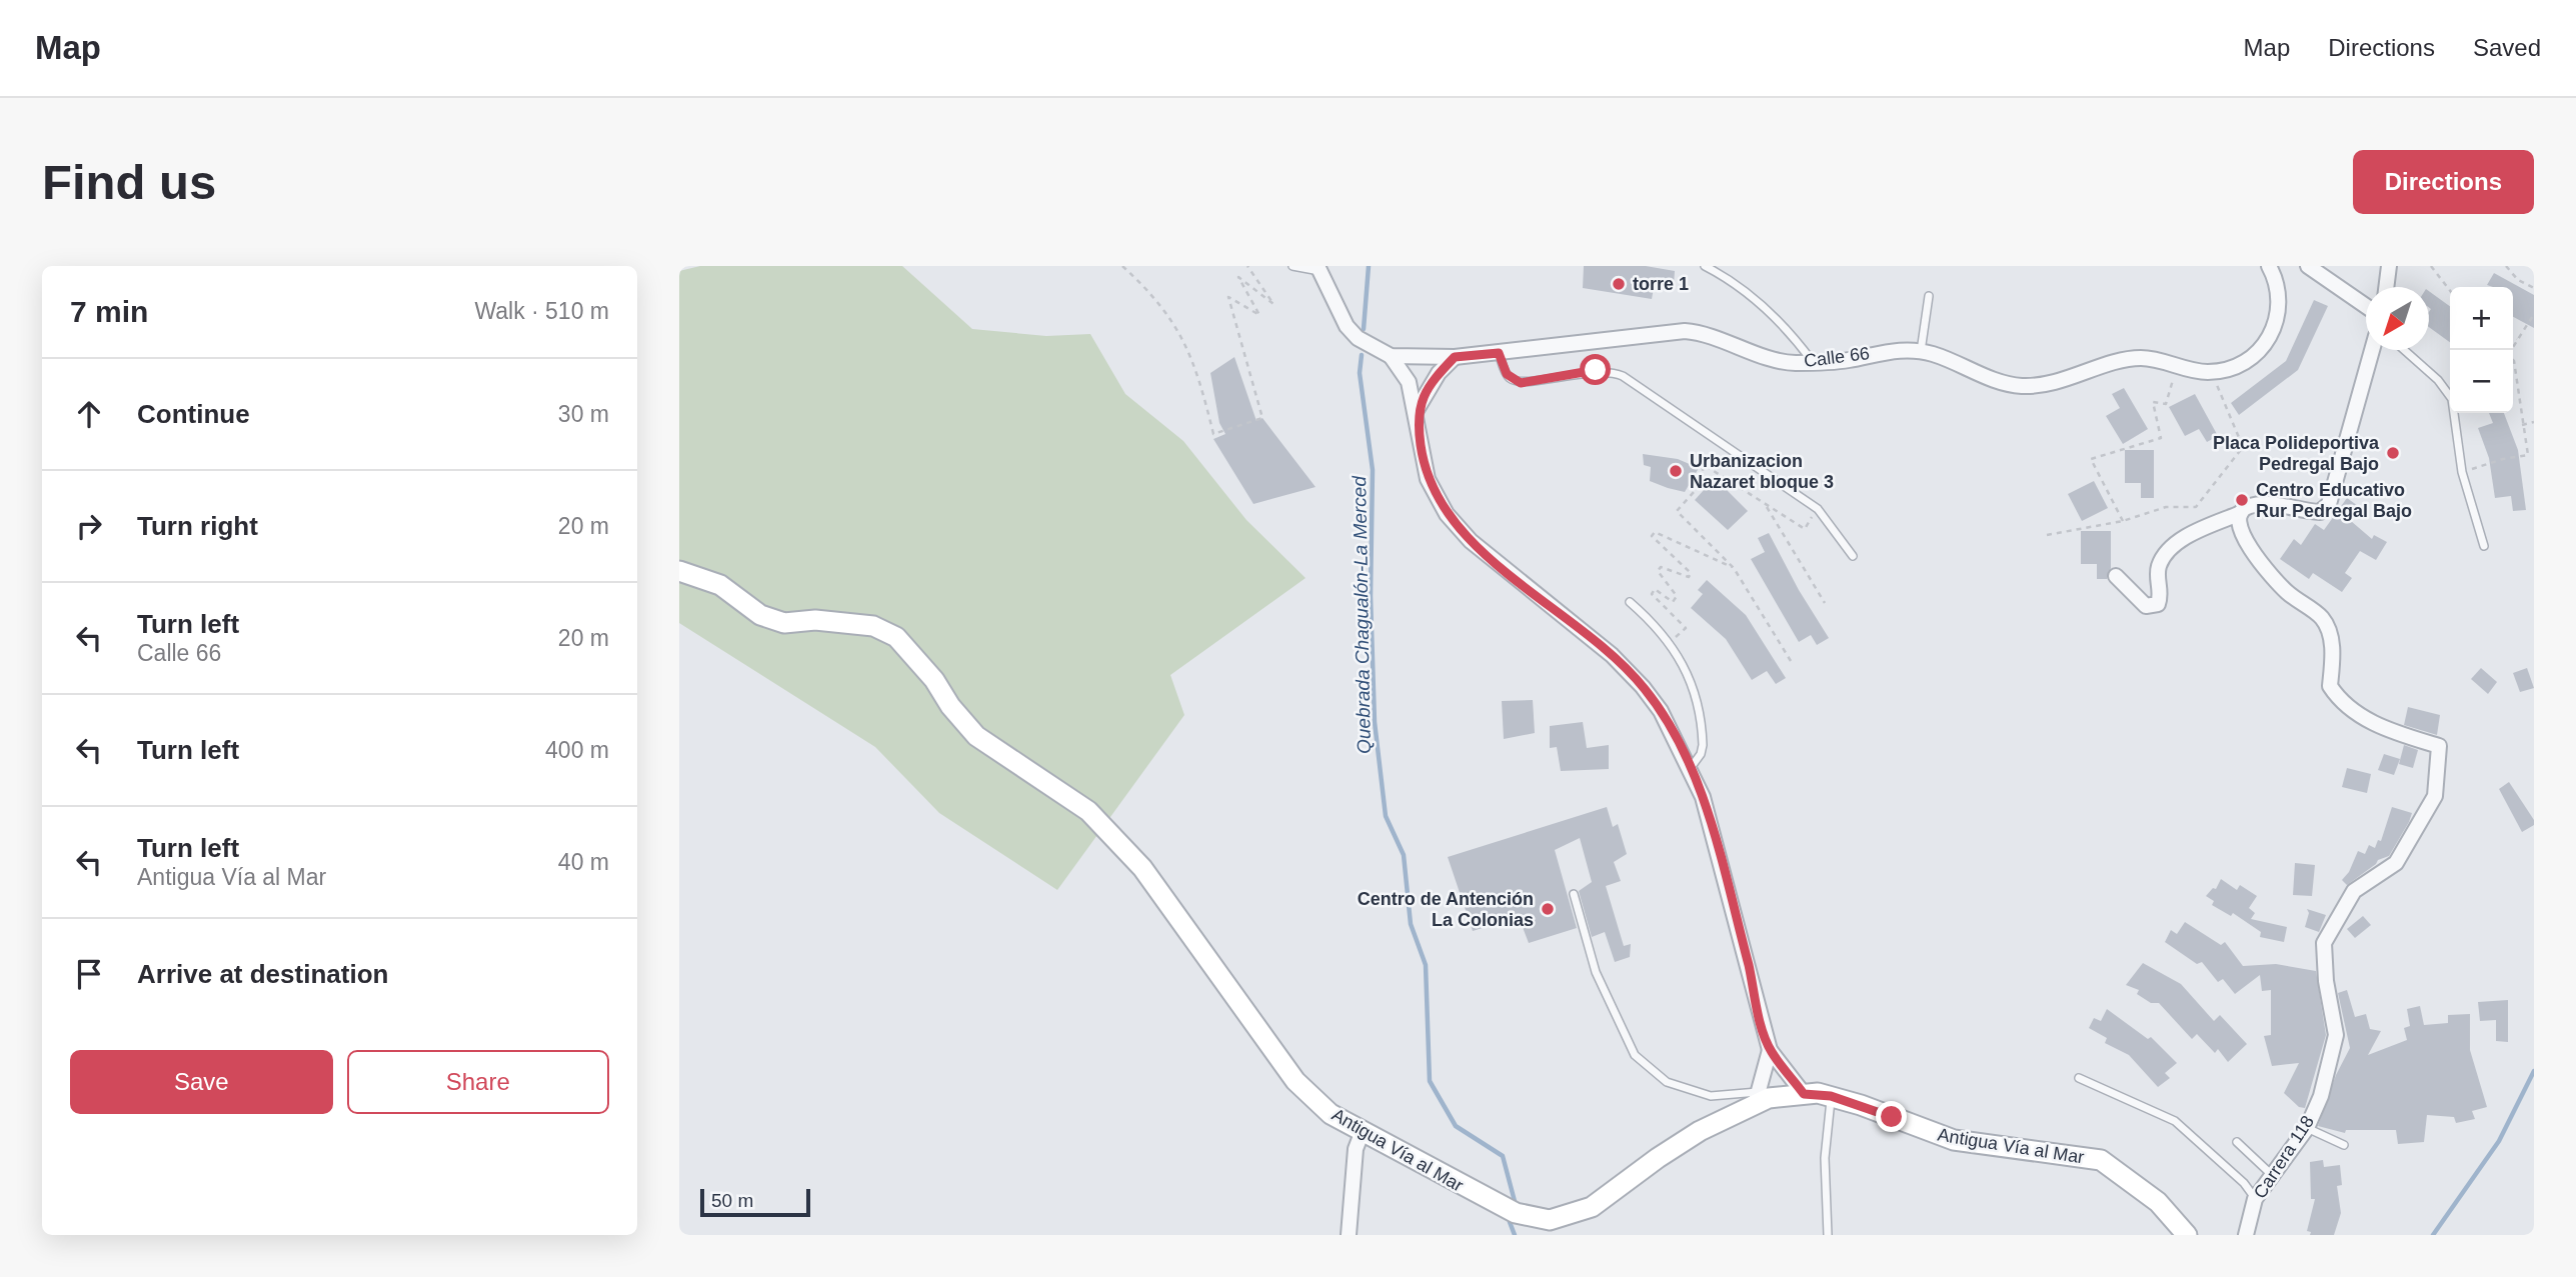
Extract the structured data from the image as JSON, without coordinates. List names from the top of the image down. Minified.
{"streets":{"main road":["Antigua Vía al Mar"],"street":["Calle 66","Carrera 118"]},"water":["Quebrada Chagualón-La Merced"],"places":["torre 1","Placa Polideportiva Pedregal Bajo","Urbanizacion Nazaret bloque 3","Centro Educativo Rur Pedregal Bajo","Centro de Antención La Colonias"],"scale_bar":"50 m","north":"bottom left","page":{"header":"Map","nav":["Map","Directions","Saved"],"buttons":["Directions",["Save","Share"]],"title":"Find us","heading":["7 min","Walk · 510 m"],"map_buttons":["+","−"],"list":[["Continue","30 m"],["Turn right","20 m"],["Turn left","Calle 66","20 m"],["Turn left","400 m"],["Turn left","Antigua Vía al Mar","40 m"],"Arrive at destination"],"scale":"50 m"}}
